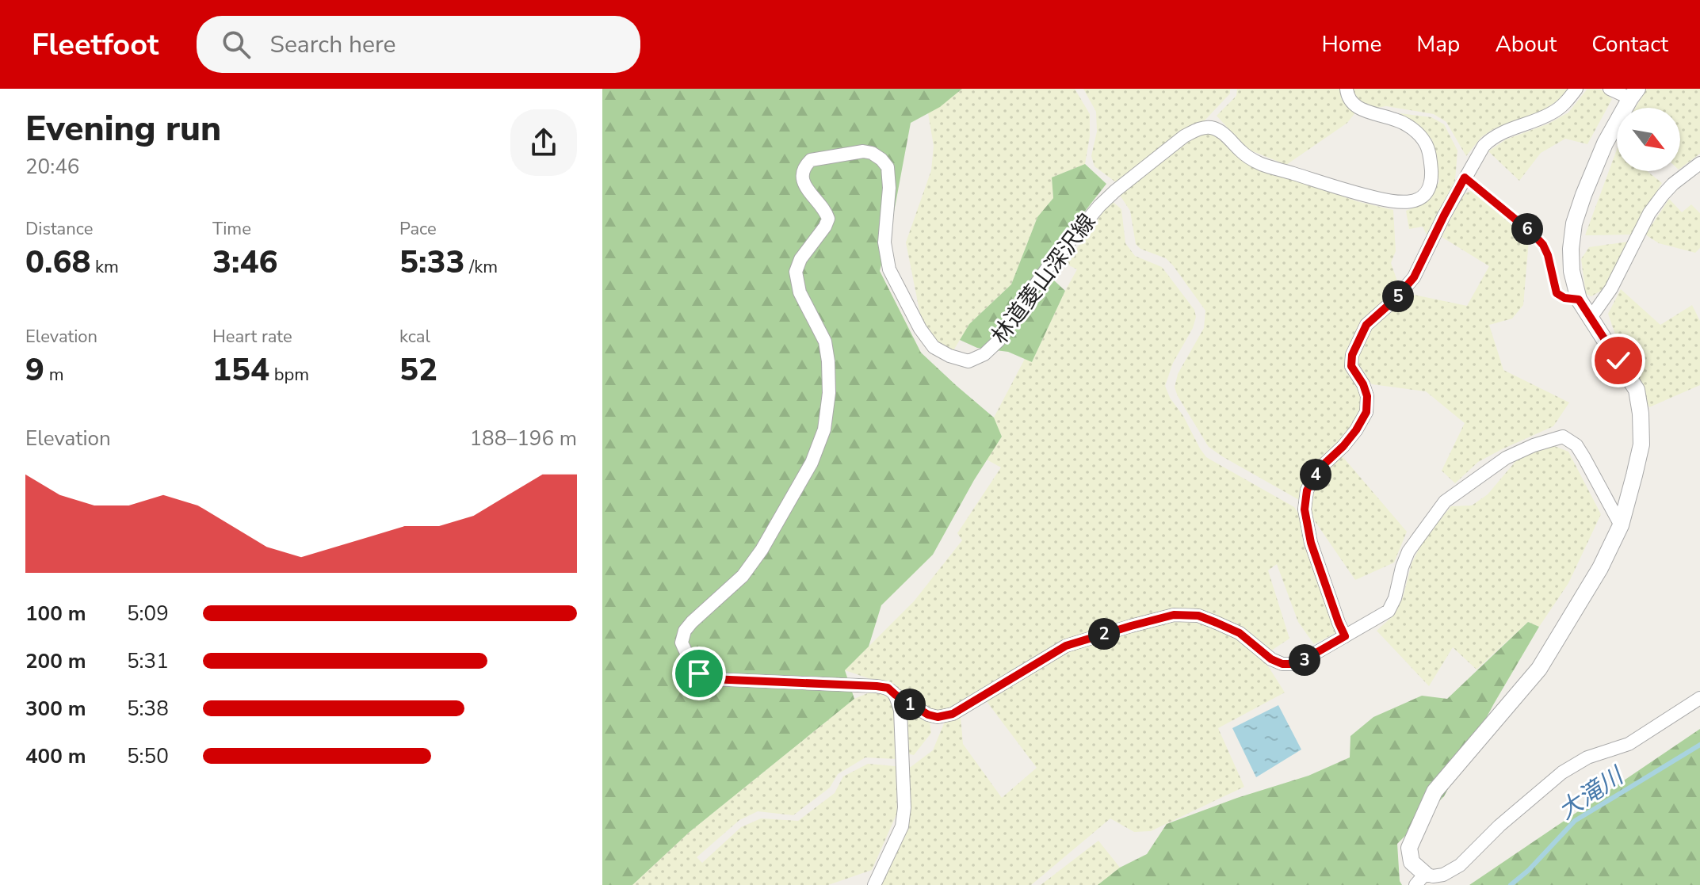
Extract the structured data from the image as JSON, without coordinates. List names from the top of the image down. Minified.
{"streets":{"street":["林道菱山深沢線"]},"water":["大滝川"],"north":"bottom right","page":{"header":"Fleetfoot","search":"Search here","nav":["Home","Map","About","Contact"],"heading":["Evening run","20:46"],"stats":[["Distance","0.68 km"],["Time","3:46"],["Pace","5:33 /km"],["Elevation","9 m"],["Heart rate","154 bpm"],["kcal","52"]],"pins":["6","5","4","2","3","1"],"chart":["Elevation","188–196 m"],"list":[{"name":"100 m","note":"5:09"},{"name":"200 m","note":"5:31"},{"name":"300 m","note":"5:38"},{"name":"400 m","note":"5:50"}]}}
